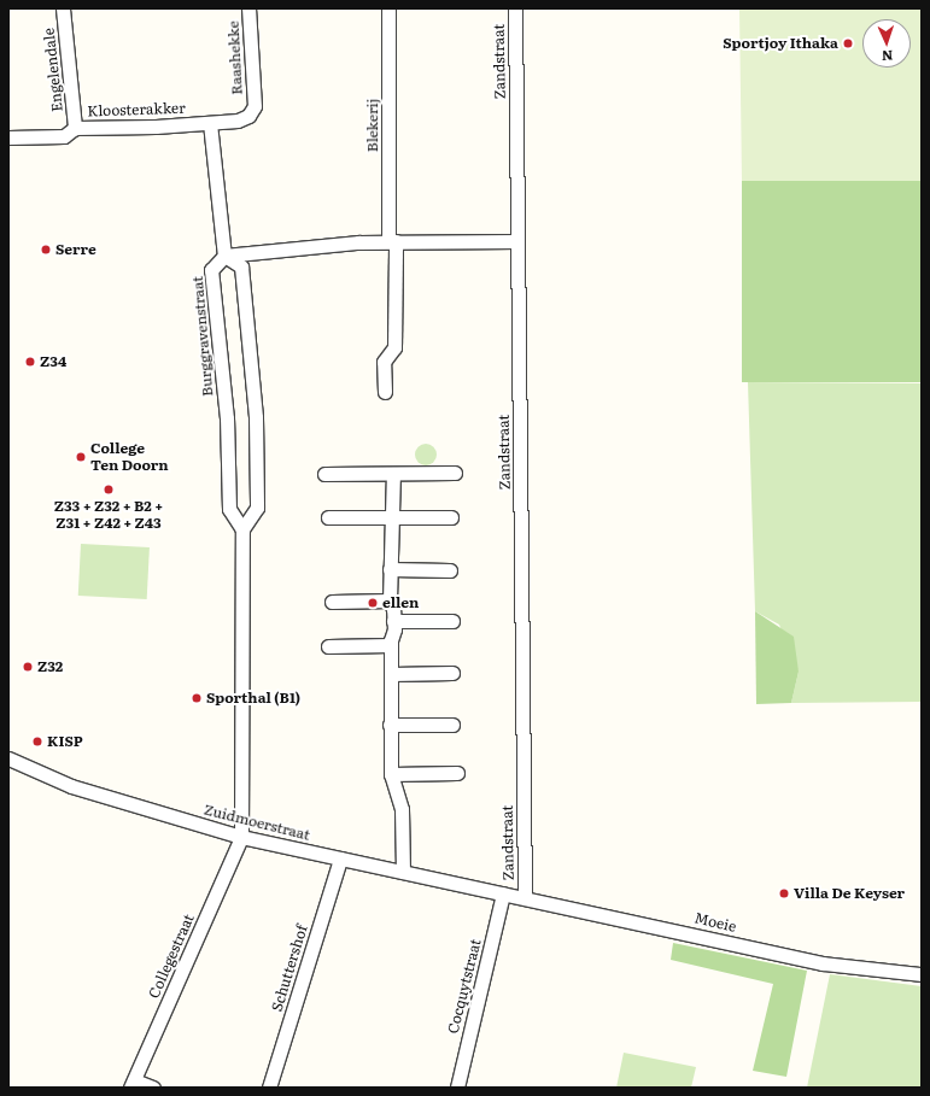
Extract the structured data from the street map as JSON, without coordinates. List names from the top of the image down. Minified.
{"streets":{"street":["Raashekke","Zandstraat","Engelendale","Kloosterakker","Blekerij","Burggravenstraat","Zuidmoerstraat","Moeie","Collegestraat","Schuttershof","Cocquytstraat"]},"crossings":[["Raashekke","Kloosterakker"],["Zandstraat","Moeie"],["Engelendale","Kloosterakker"],["Zuidmoerstraat","Moeie"],["Zuidmoerstraat","Collegestraat"],["Zuidmoerstraat","Schuttershof"],["Zuidmoerstraat","Cocquytstraat"],["Moeie","Cocquytstraat"]],"places":["Sportjoy Ithaka","Serre","Z34","College Ten Doorn","Z33 + Z32 + B2 + Z31 + Z42 + Z43","ellen","Z32","Sporthal (B1)","KISP","Villa De Keyser"],"north":"bottom"}
